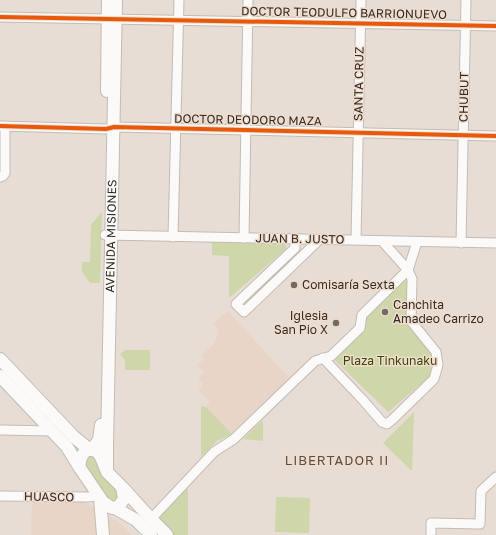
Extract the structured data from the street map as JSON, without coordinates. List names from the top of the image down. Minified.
{"streets":{"main road":["AVENIDA MISIONES"],"street":["DOCTOR TEODULFO BARRIONUEVO","SANTA CRUZ","CHUBUT","DOCTOR DEODORO MAZA","JUAN B. JUSTO","HUASCO"]},"crossings":[["DOCTOR TEODULFO BARRIONUEVO","SANTA CRUZ"],["DOCTOR TEODULFO BARRIONUEVO","CHUBUT"],["DOCTOR TEODULFO BARRIONUEVO","AVENIDA MISIONES"],["SANTA CRUZ","DOCTOR DEODORO MAZA"],["SANTA CRUZ","JUAN B. JUSTO"],["CHUBUT","DOCTOR DEODORO MAZA"],["CHUBUT","JUAN B. JUSTO"],["DOCTOR DEODORO MAZA","AVENIDA MISIONES"],["AVENIDA MISIONES","JUAN B. JUSTO"]],"districts":["LIBERTADOR II"],"parks":["Plaza Tinkunaku"],"places":["Comisaría Sexta","Canchita Amadeo Carrizo","Iglesia San Pio X"]}
